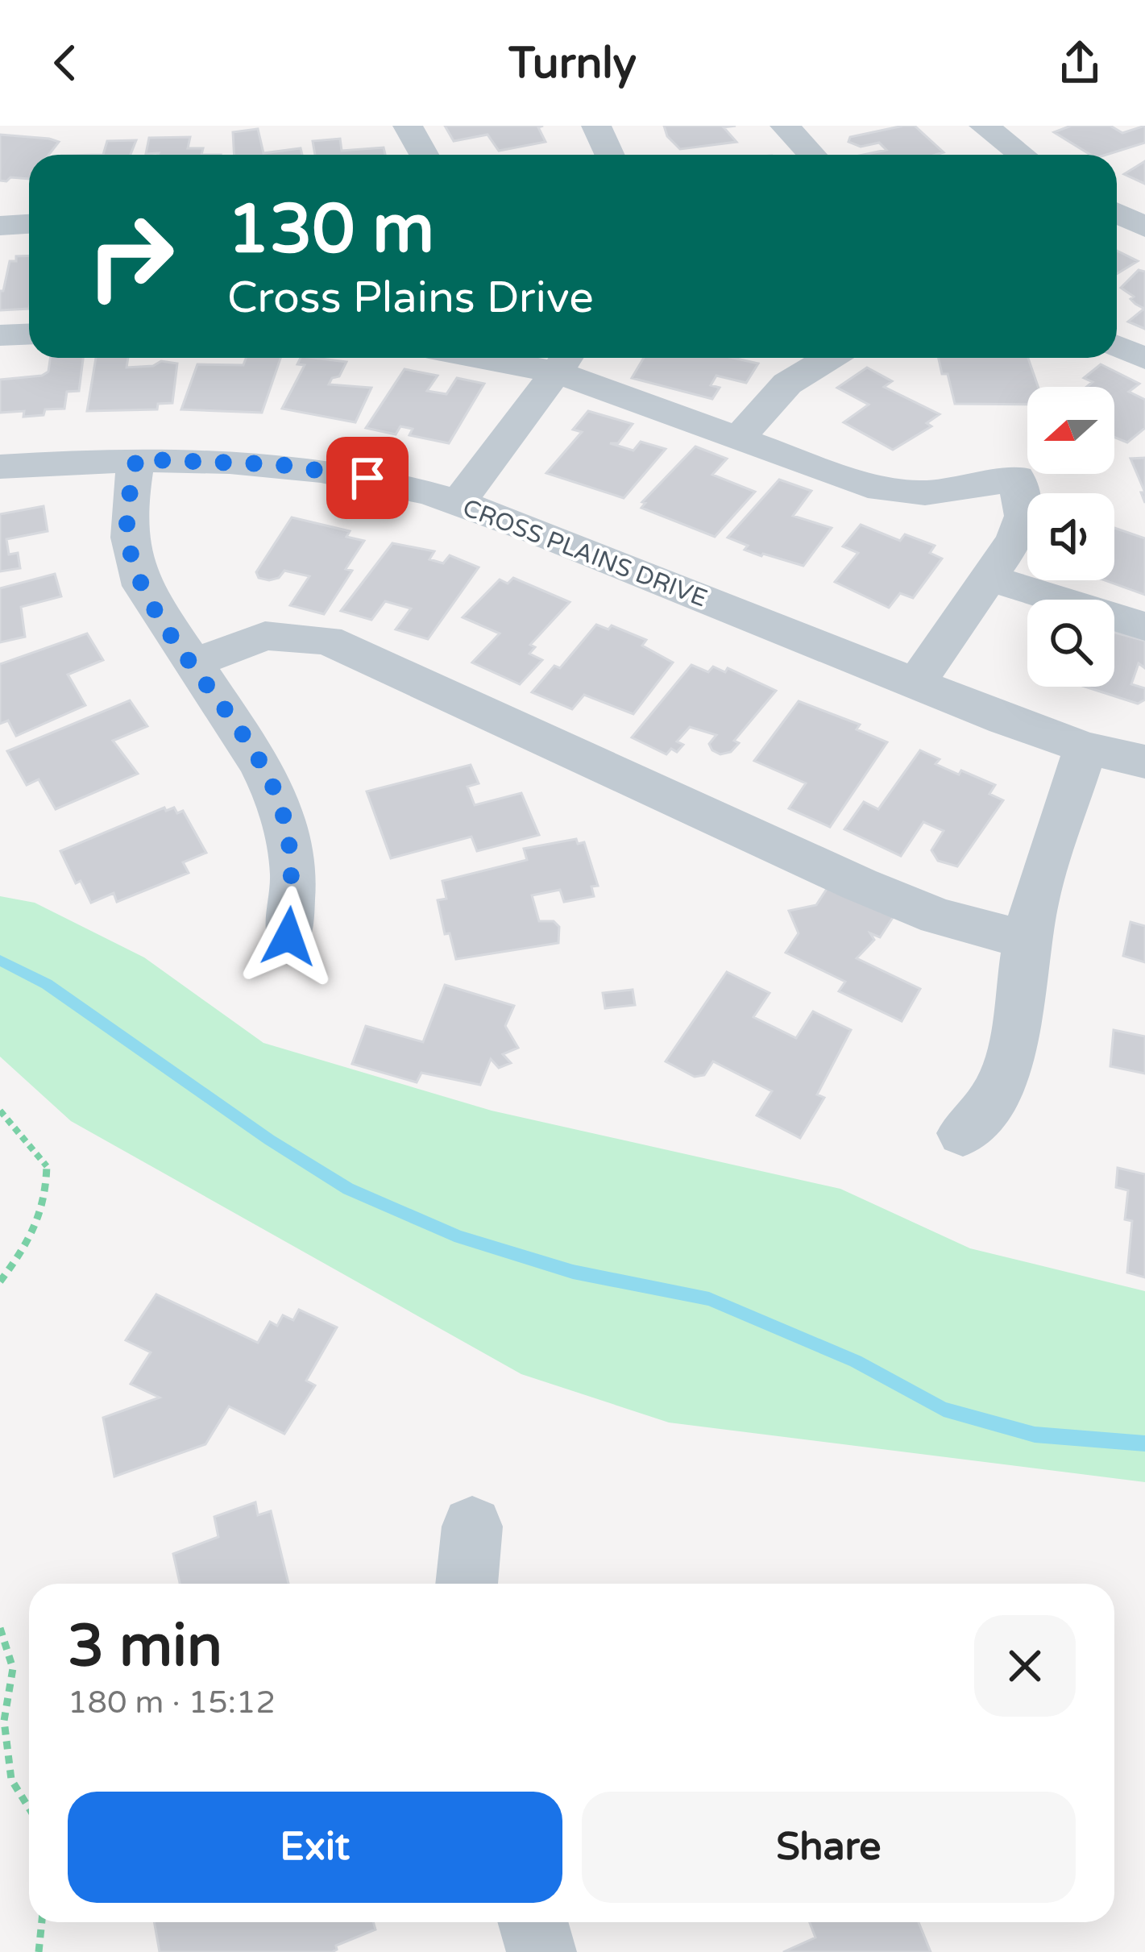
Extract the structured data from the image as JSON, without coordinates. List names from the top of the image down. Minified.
{"streets":{"street":["CROSS PLAINS DRIVE"]},"north":"left","page":{"header":"Turnly","turn":["130 m","Cross Plains Drive"],"heading":["3 min","180 m · 15:12"],"buttons":["Exit","Share"]}}
